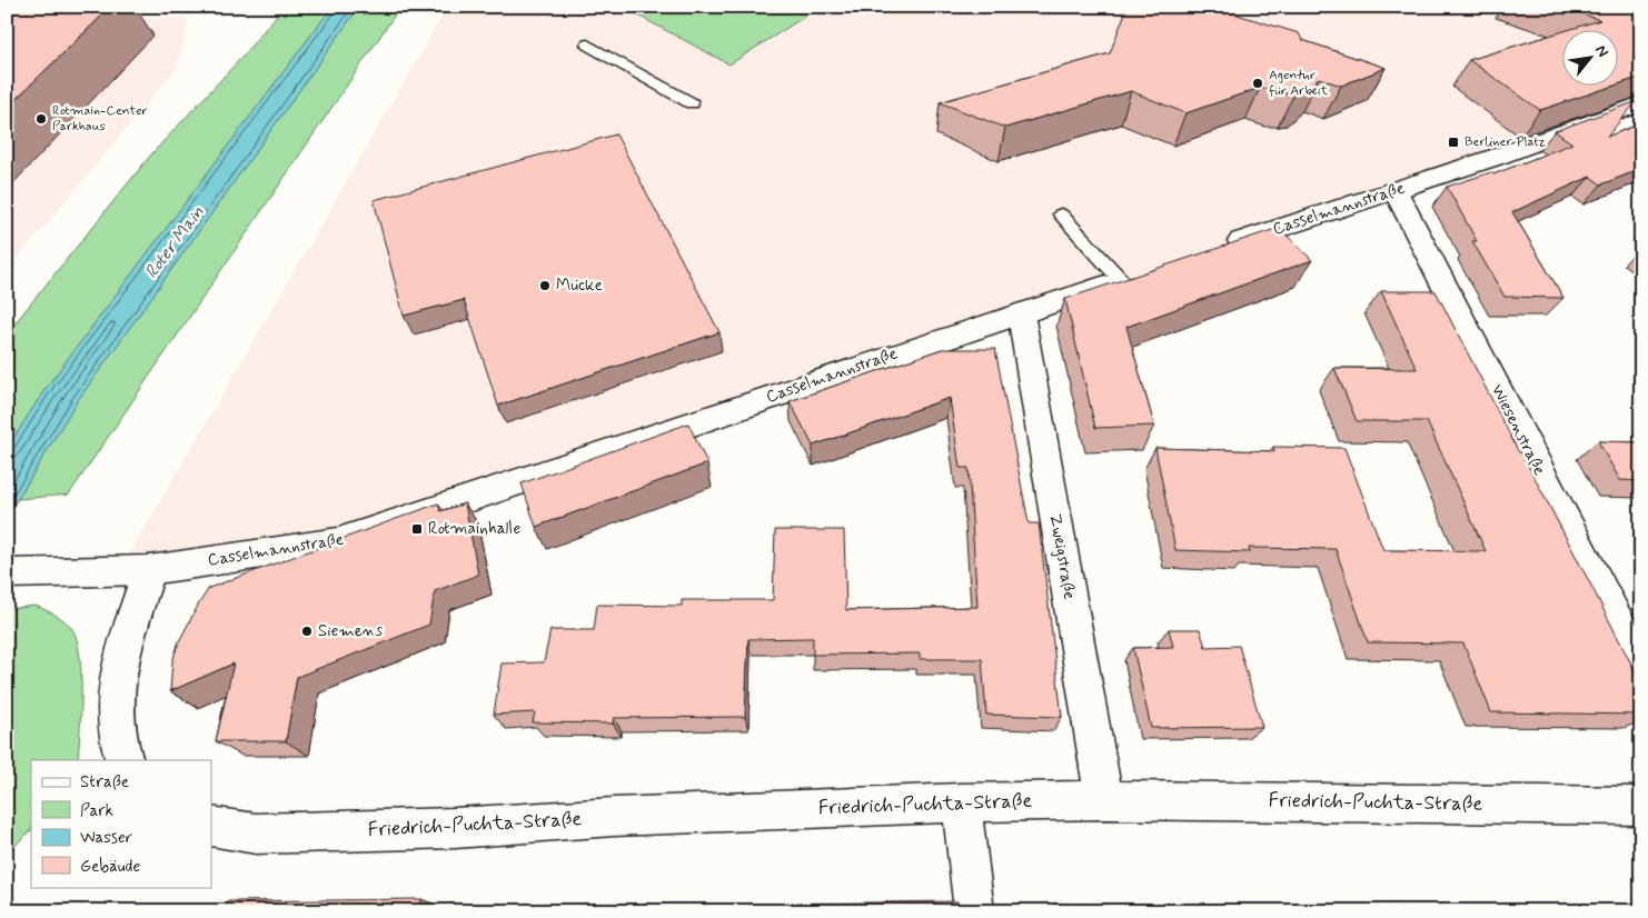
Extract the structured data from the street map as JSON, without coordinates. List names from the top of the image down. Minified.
{"streets":{"street":["Casselmannstraße","Wiesenstraße","Zweigstraße","Friedrich-Puchta-Straße"]},"crossings":[["Casselmannstraße","Wiesenstraße"],["Casselmannstraße","Zweigstraße"],["Zweigstraße","Friedrich-Puchta-Straße"]],"water":["Roter Main"],"places":{"other":["Agentur für Arbeit","Rotmain-Center Parkhaus","Mücke","Siemens"],"transit":["Berliner Platz","Rotmainhalle"]},"legend":["Straße","Park","Wasser","Gebäude"],"north":"top right"}
